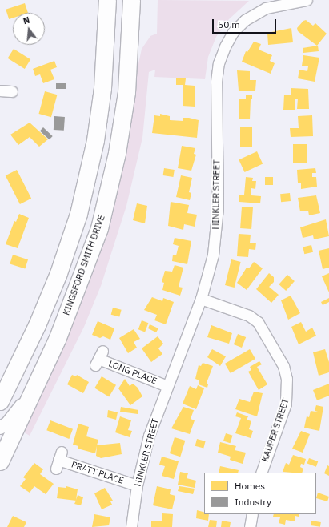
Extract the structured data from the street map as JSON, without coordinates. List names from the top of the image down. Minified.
{"streets":{"main road":["KINGSFORD SMITH DRIVE"],"street":["HINKLER STREET","LONG PLACE","KAUPER STREET","PRATT PLACE"]},"crossings":[["HINKLER STREET","LONG PLACE"],["HINKLER STREET","KAUPER STREET"],["HINKLER STREET","PRATT PLACE"]],"legend":["Homes","Industry"],"scale_bar":"50 m","north":"top"}
